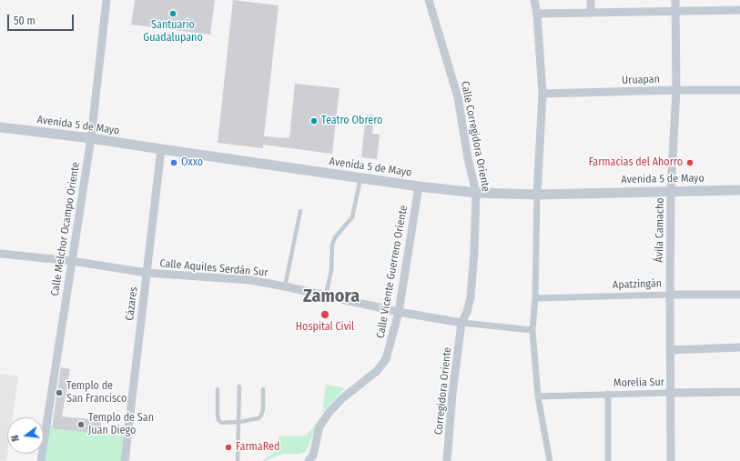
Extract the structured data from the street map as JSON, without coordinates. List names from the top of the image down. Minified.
{"streets":{"street":["Uruapan","Avenida 5 de Mayo","Calle Corregidora Oriente","Calle Melchor Ocampo Oriente","Ávila Camacho","Calle Aquiles Serdán Sur","Calle Vicente Guerrero Oriente","Apatzingán","Cázares","Morelia Sur","Corregidora Oriente"]},"crossings":[["Uruapan","Ávila Camacho"],["Avenida 5 de Mayo","Calle Corregidora Oriente"],["Avenida 5 de Mayo","Calle Melchor Ocampo Oriente"],["Avenida 5 de Mayo","Ávila Camacho"],["Avenida 5 de Mayo","Calle Vicente Guerrero Oriente"],["Avenida 5 de Mayo","Cázares"],["Calle Corregidora Oriente","Calle Aquiles Serdán Sur"],["Calle Corregidora Oriente","Corregidora Oriente"],["Calle Melchor Ocampo Oriente","Calle Aquiles Serdán Sur"],["Ávila Camacho","Apatzingán"],["Ávila Camacho","Morelia Sur"],["Calle Aquiles Serdán Sur","Calle Vicente Guerrero Oriente"],["Calle Aquiles Serdán Sur","Cázares"],["Calle Aquiles Serdán Sur","Corregidora Oriente"]],"districts":["Zamora"],"places":["Santuario Guadalupano","Teatro Obrero","Oxxo","Farmacias del Ahorro","Hospital Civil","Templo de San Francisco","Templo de San Juan Diego","FarmaRed"],"scale_bar":"50 m","north":"left"}
